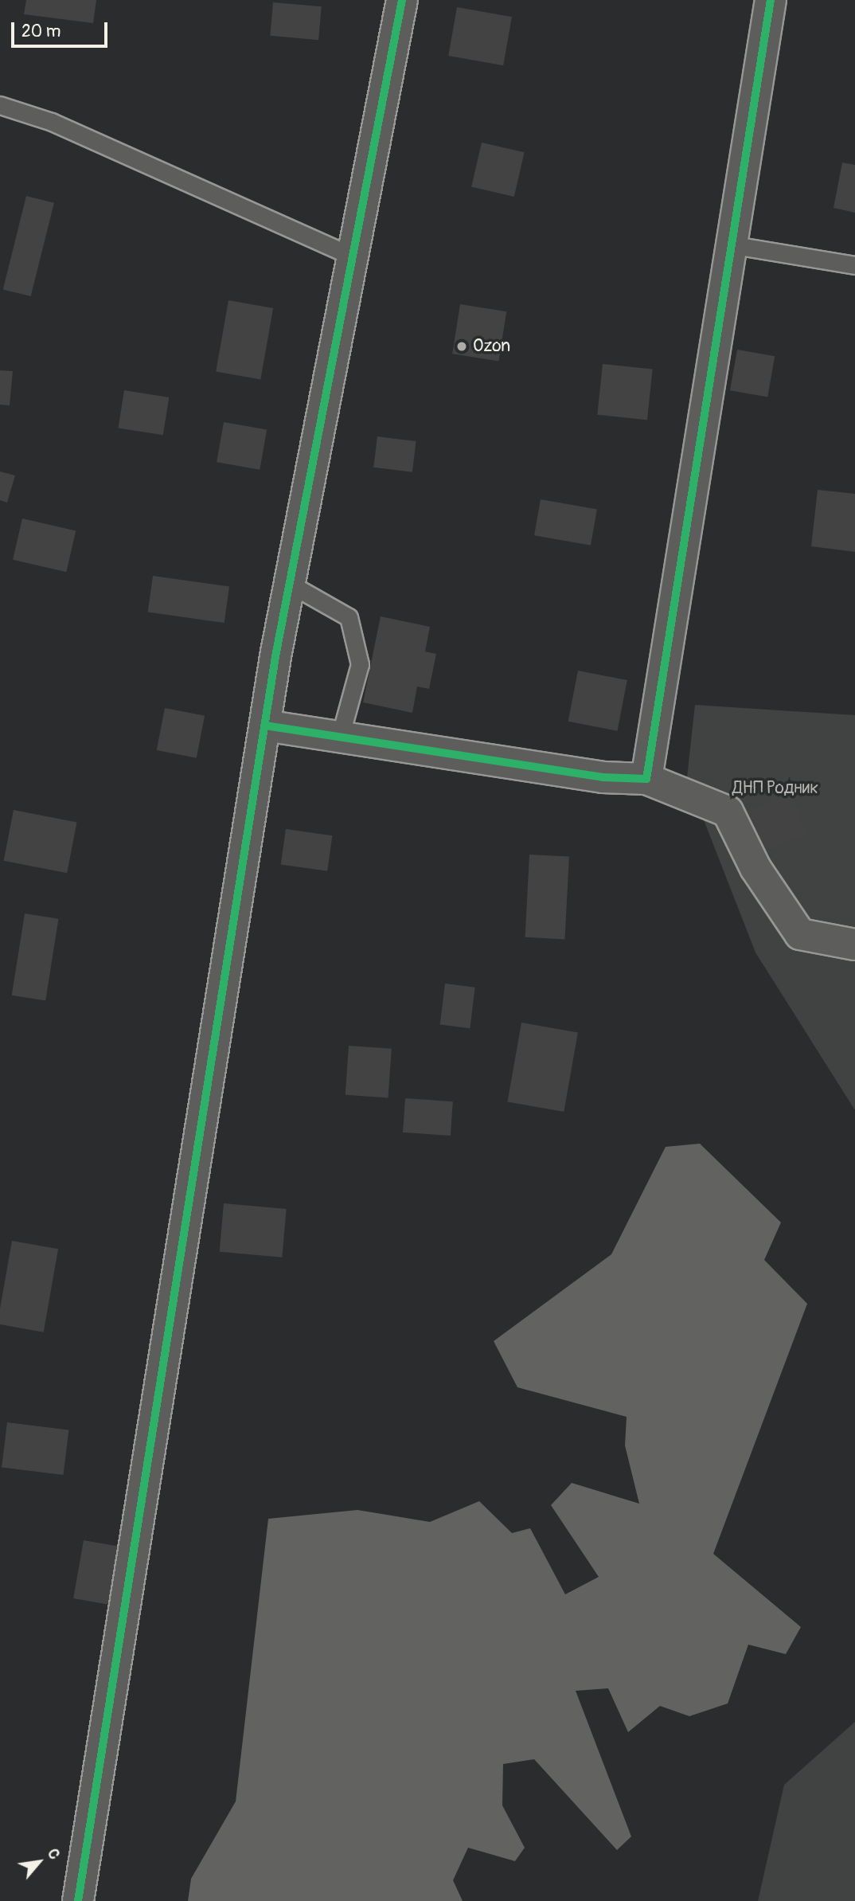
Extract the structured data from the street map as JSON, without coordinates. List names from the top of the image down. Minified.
{"parks":["ДНП Родник"],"places":["Ozon"],"scale_bar":"20 m","north":"top right"}
